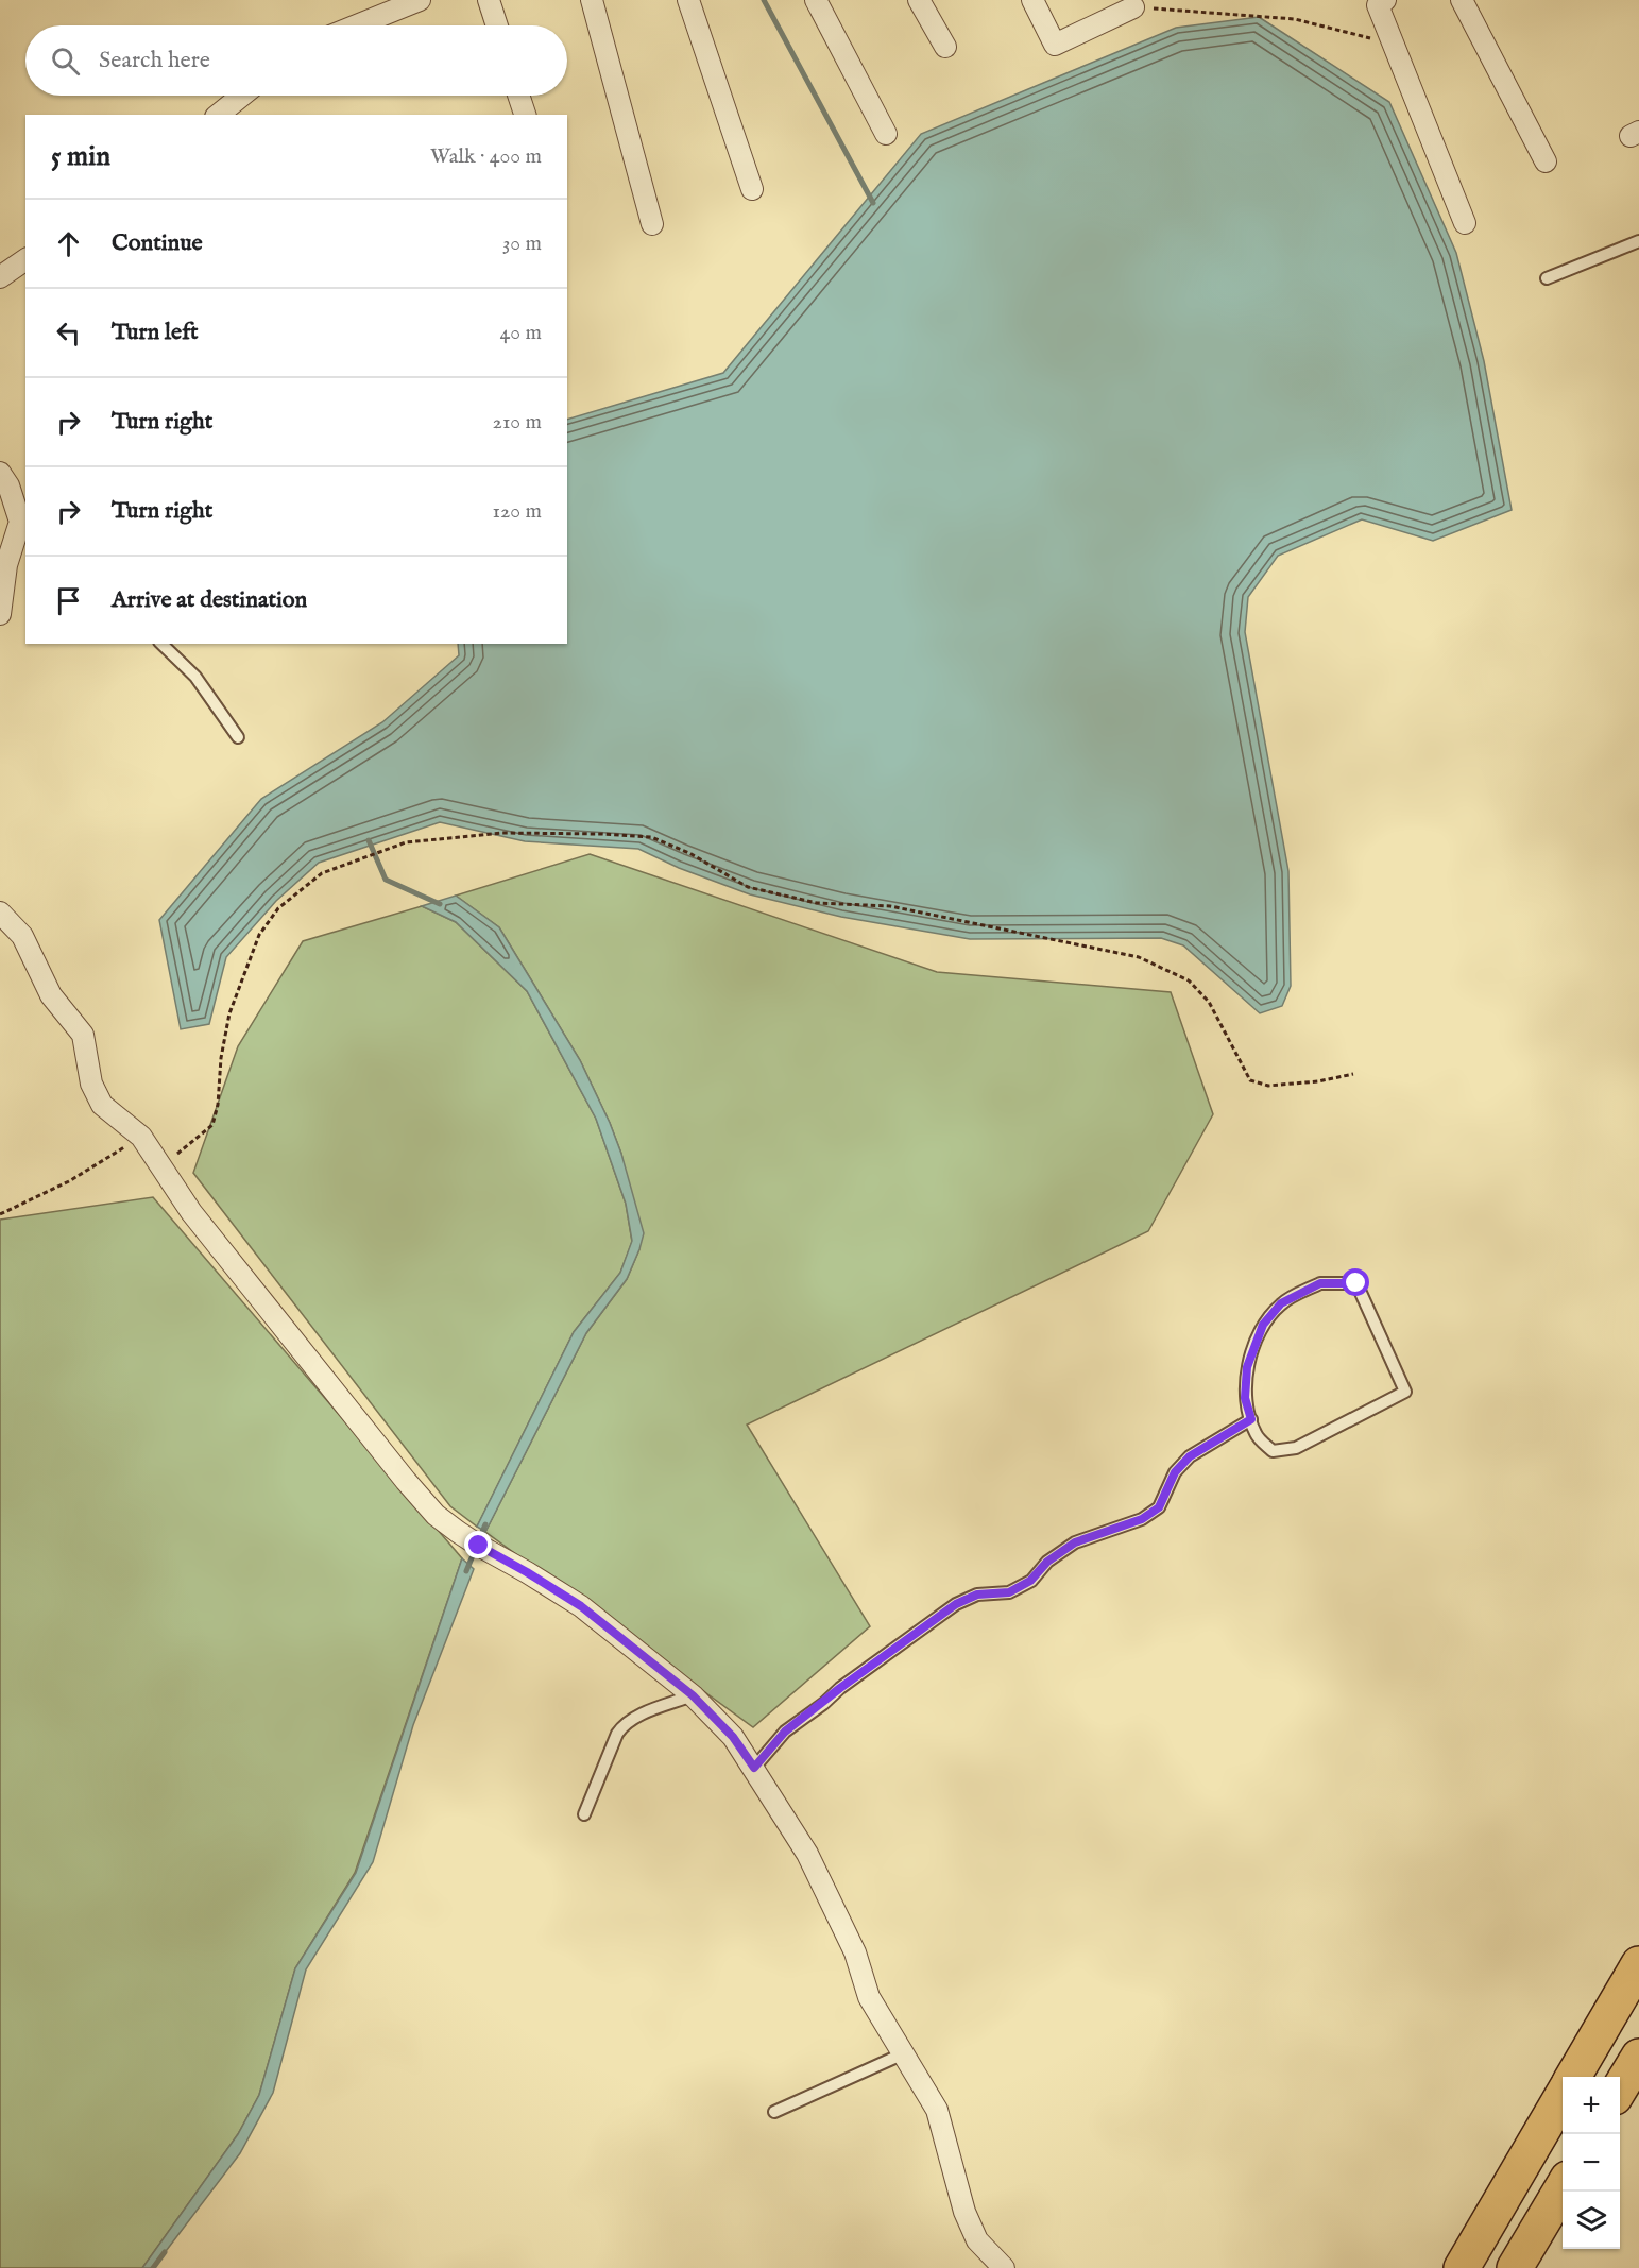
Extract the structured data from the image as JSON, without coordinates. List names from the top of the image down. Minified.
{"page":{"search":"Search here","heading":["5 min","Walk · 400 m"],"list":[["Continue","30 m"],["Turn left","40 m"],["Turn right","210 m"],["Turn right","120 m"],"Arrive at destination"],"map_buttons":["+","−"]}}
